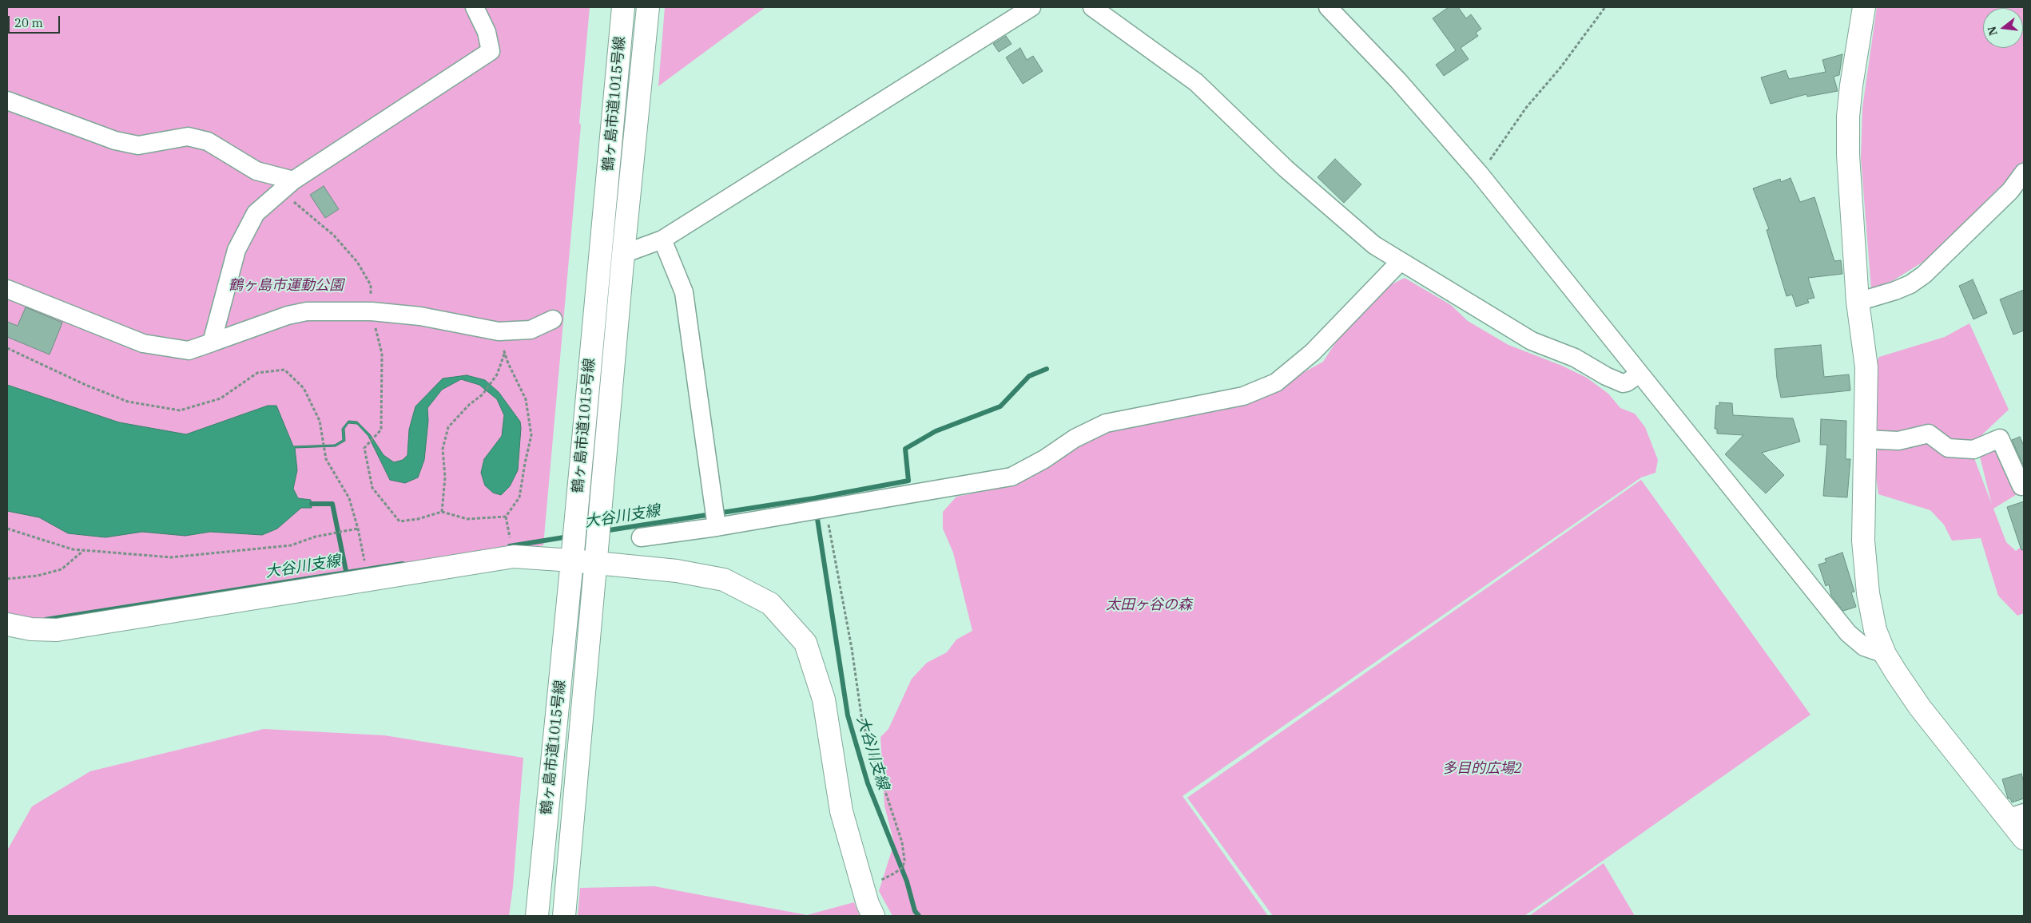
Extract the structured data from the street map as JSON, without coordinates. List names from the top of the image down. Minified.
{"streets":{"street":["鶴ヶ島市道1015号線"]},"water":["大谷川支線"],"parks":["鶴ヶ島市運動公園","太田ヶ谷の森","多目的広場2"],"scale_bar":"20 m","north":"left"}
